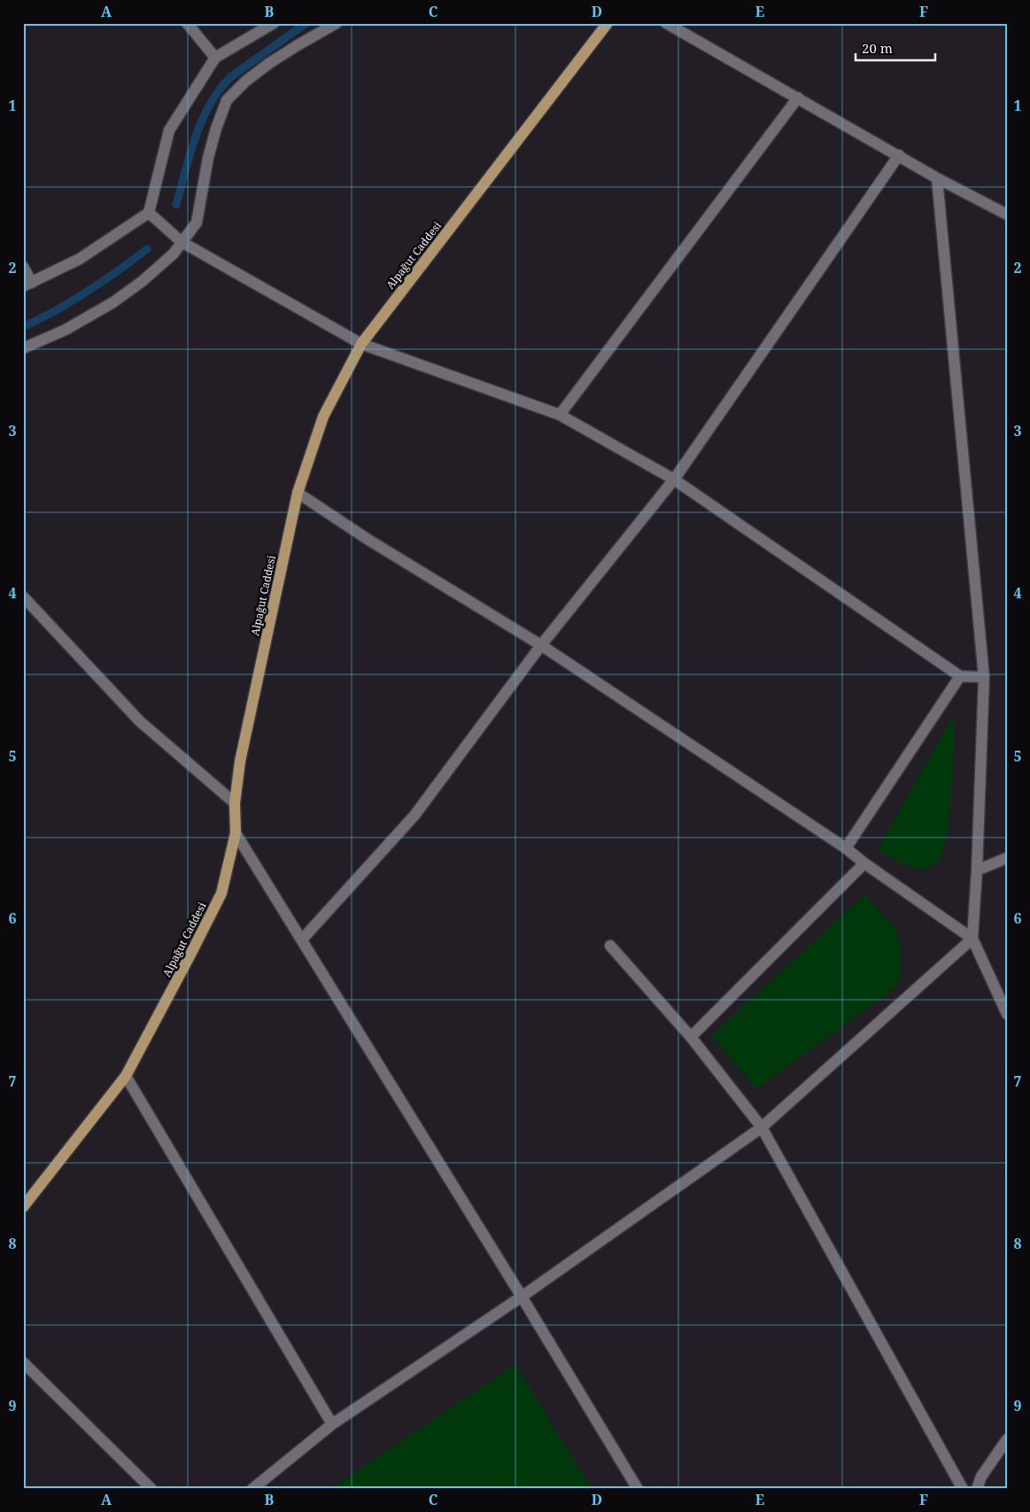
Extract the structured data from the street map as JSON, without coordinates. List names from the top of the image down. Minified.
{"streets":{"main road":["Alpağut Caddesi"]},"scale_bar":"20 m","grid":{"columns":["A","B","C","D","E","F"],"rows":["1","2","3","4","5","6","7","8","9"]}}
